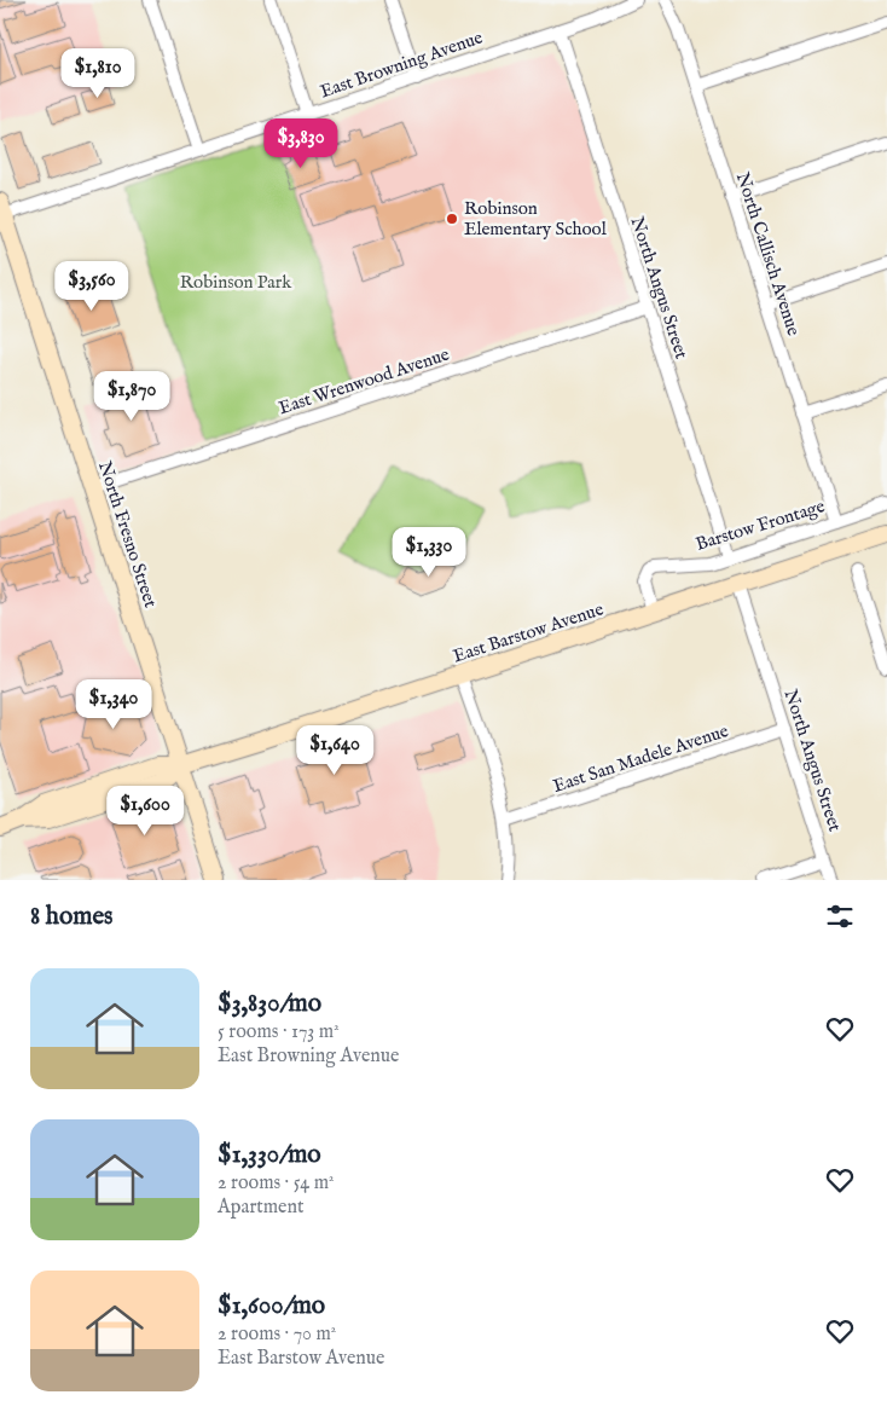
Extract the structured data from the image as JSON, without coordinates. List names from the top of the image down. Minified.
{"streets":{"main road":["North Fresno Street","East Barstow Avenue"],"street":["East Browning Avenue","North Callisch Avenue","North Angus Street","East Wrenwood Avenue","Barstow Frontage","East San Madele Avenue"]},"crossings":[["East Browning Avenue","North Angus Street"],["East Browning Avenue","North Fresno Street"],["North Callisch Avenue","Barstow Frontage"],["North Angus Street","East Wrenwood Avenue"],["North Angus Street","Barstow Frontage"],["North Angus Street","East Barstow Avenue"],["North Angus Street","East San Madele Avenue"],["East Wrenwood Avenue","North Fresno Street"],["Barstow Frontage","East Barstow Avenue"],["North Fresno Street","East Barstow Avenue"]],"parks":["Robinson Park"],"places":["Robinson Elementary School"],"page":{"price":["$1,810","$3,830","$3,560","$1,870","$1,330","$1,340","$1,640","$1,600"],"heading":"8 homes","list":[{"name":"$3,830/mo","note":"5 rooms · 173 m² · East Browning Avenue"},{"name":"$1,330/mo","note":"2 rooms · 54 m² · Apartment"},{"name":"$1,600/mo","note":"2 rooms · 70 m² · East Barstow Avenue"}]}}
